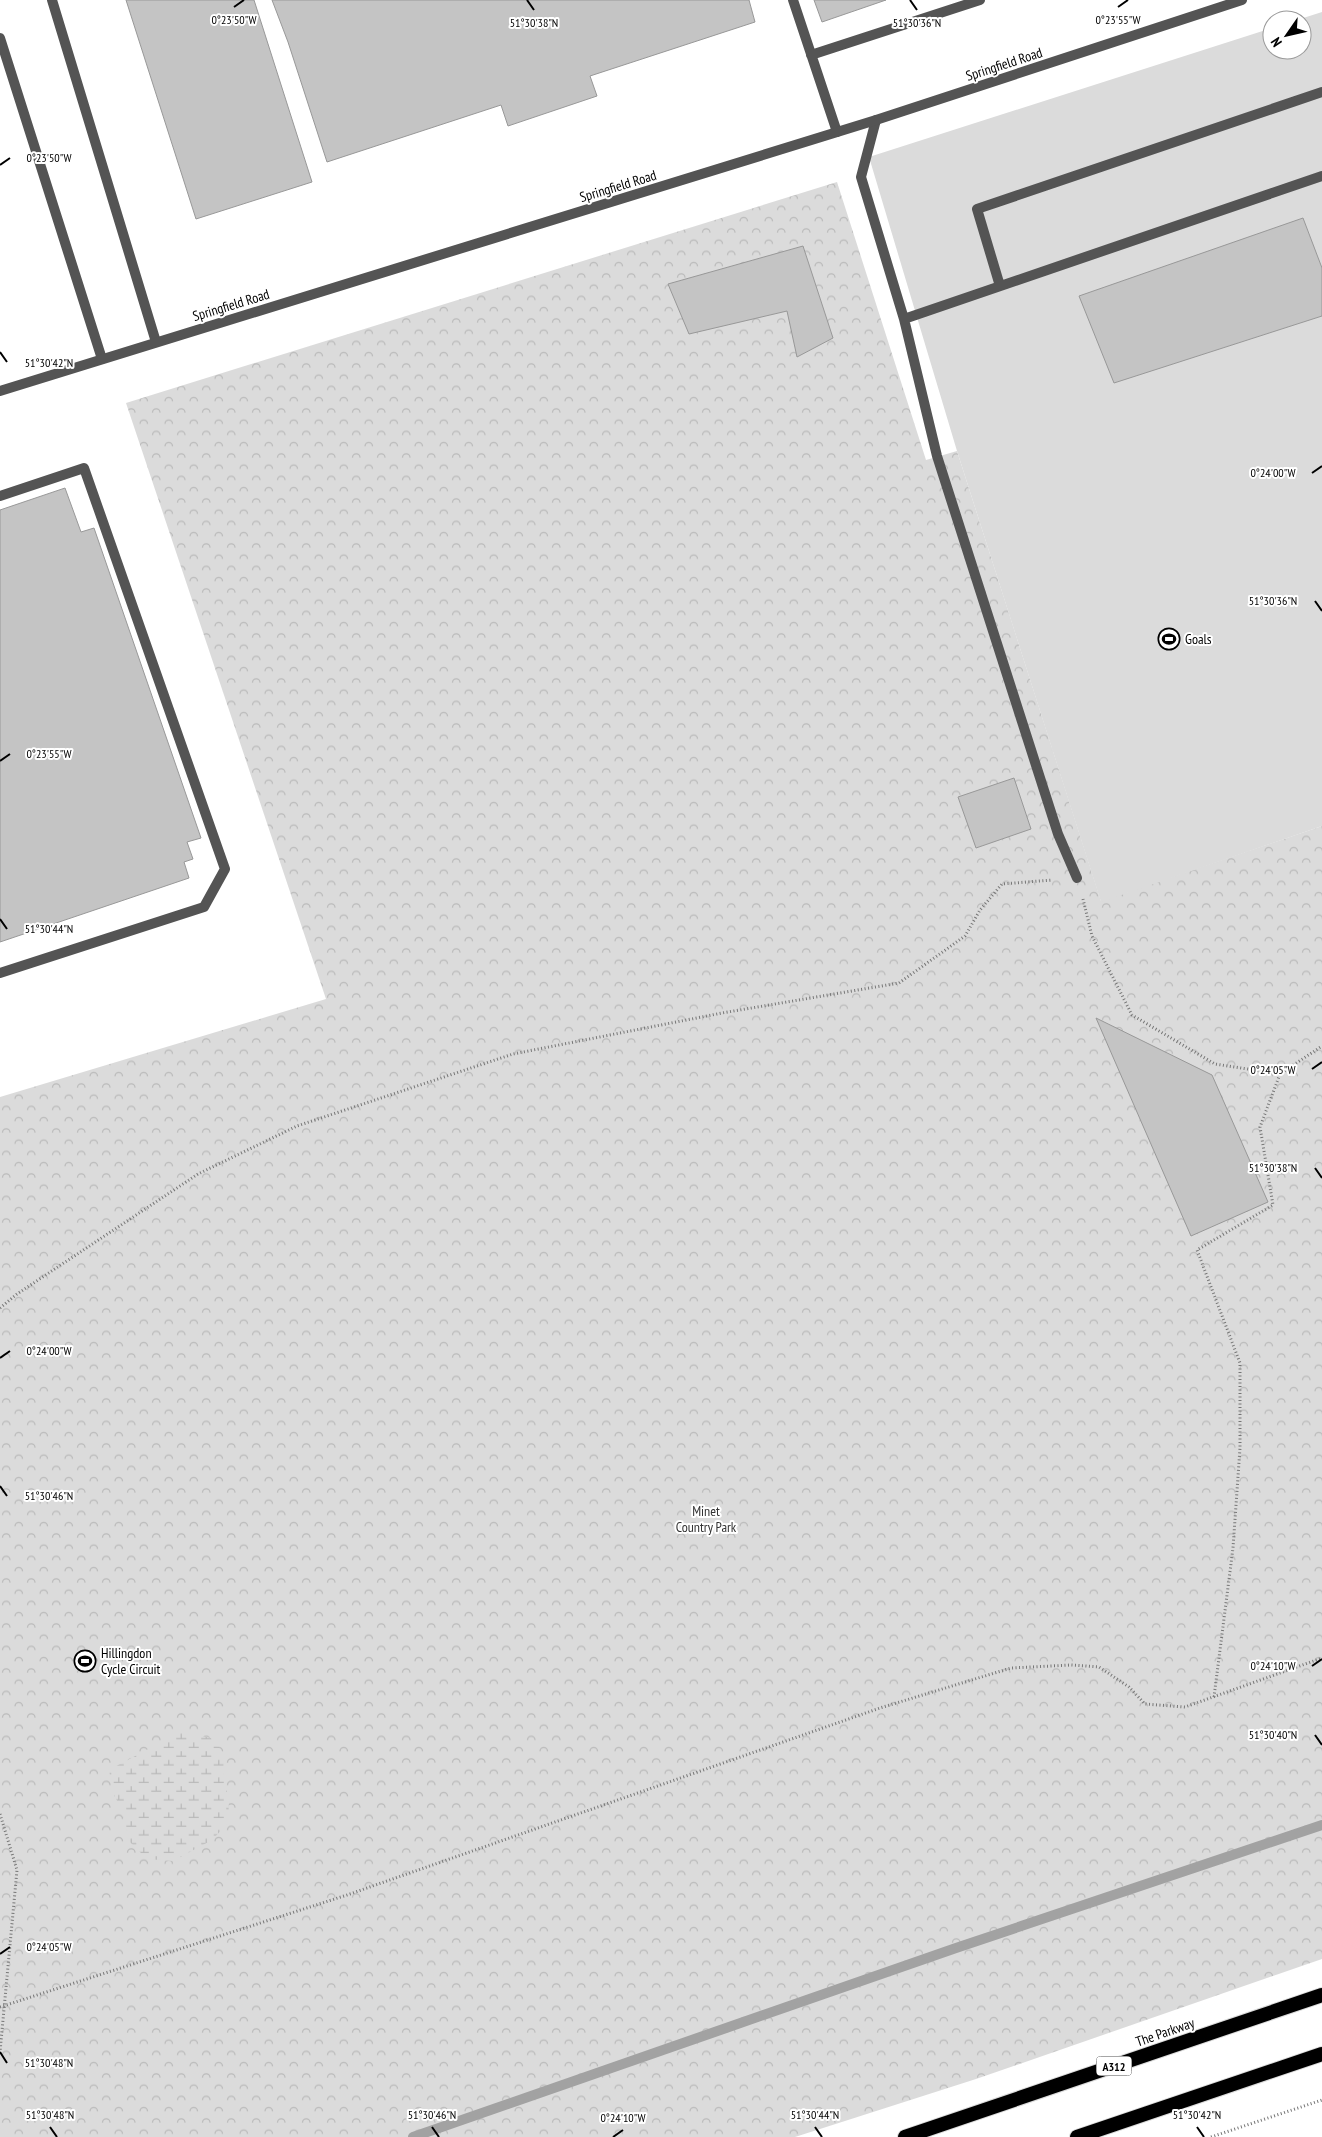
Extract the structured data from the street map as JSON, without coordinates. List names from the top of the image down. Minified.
{"streets":{"highway":["The Parkway","A312"],"street":["Springfield Road"]},"parks":["Minet Country Park"],"places":{"sports":["Goals","Hillingdon Cycle Circuit"]},"north":"bottom left","coordinates":["0°23'50\"W","0°23'55\"W","51°30'38\"N","51°30'36\"N","51°30'42\"N","0°24'00\"W","51°30'44\"N","0°24'05\"W","51°30'46\"N","0°24'10\"W","51°30'40\"N","51°30'48\"N"]}
